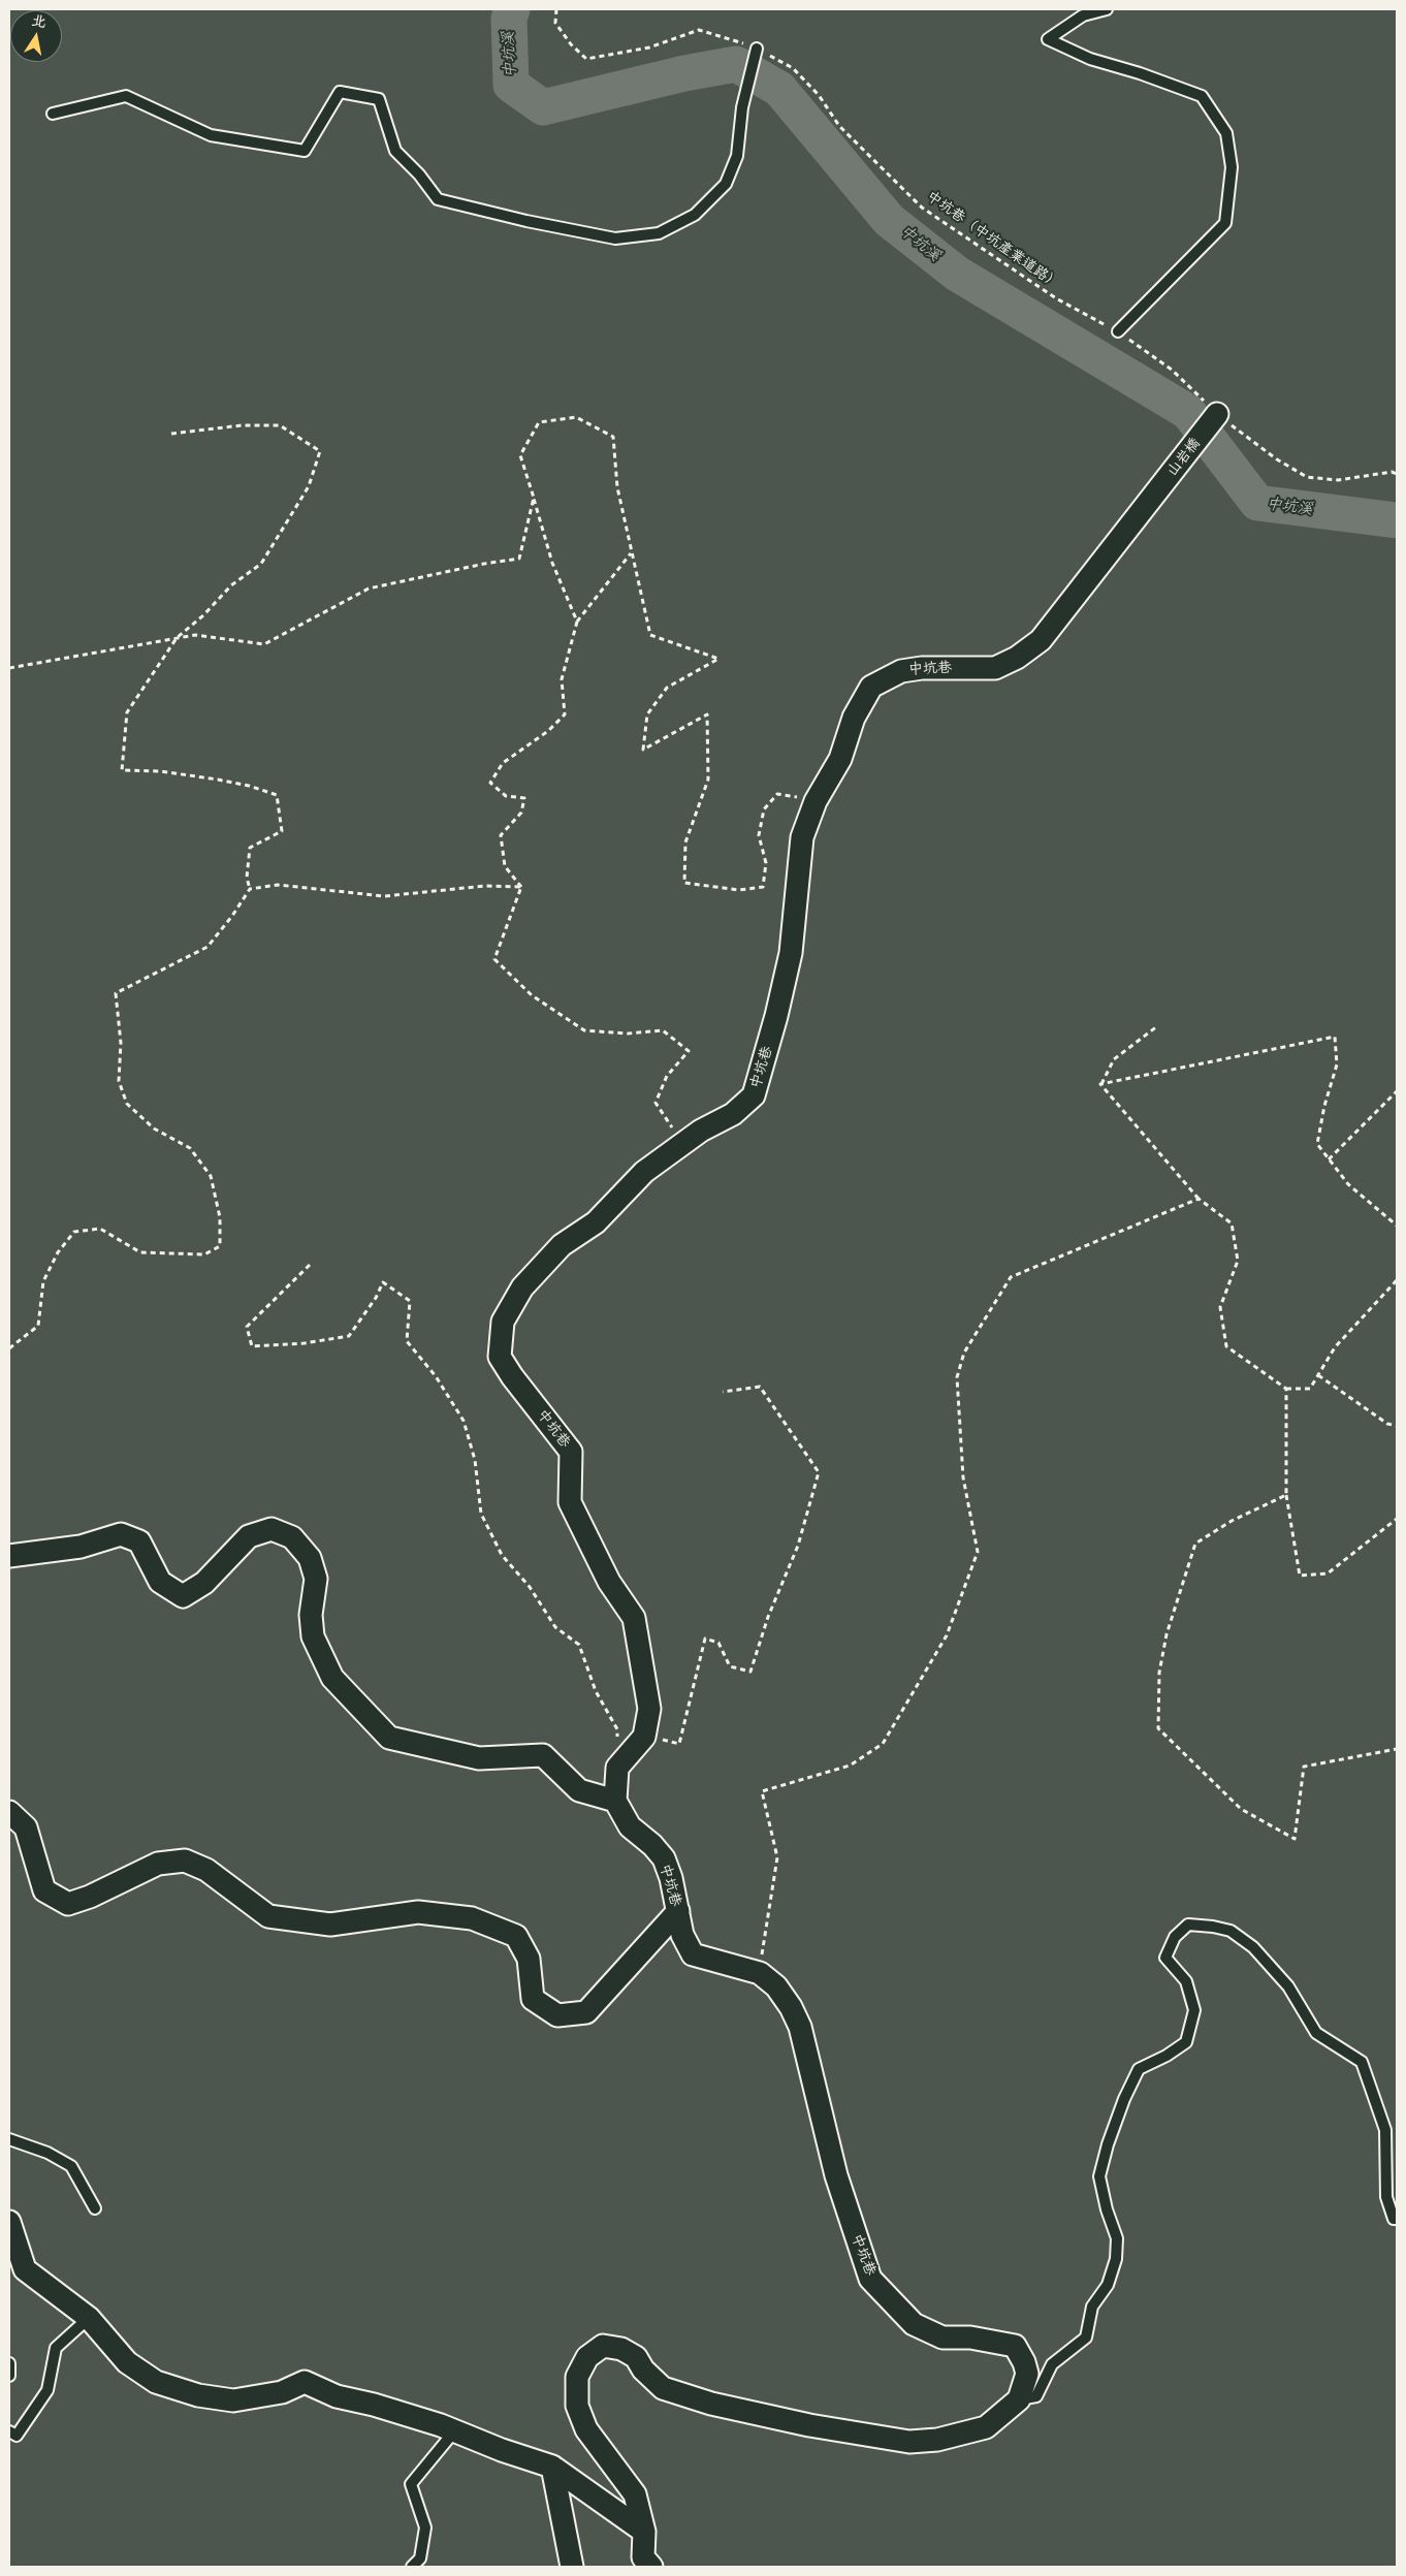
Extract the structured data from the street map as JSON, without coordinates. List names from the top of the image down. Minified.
{"streets":{"street":["山岩橋","中坑巷"],"path":["中坑巷（中坑產業道路）"]},"crossings":[["中坑巷（中坑產業道路）","山岩橋"],["山岩橋","中坑巷"]],"water":["中坑溪"],"north":"top"}
